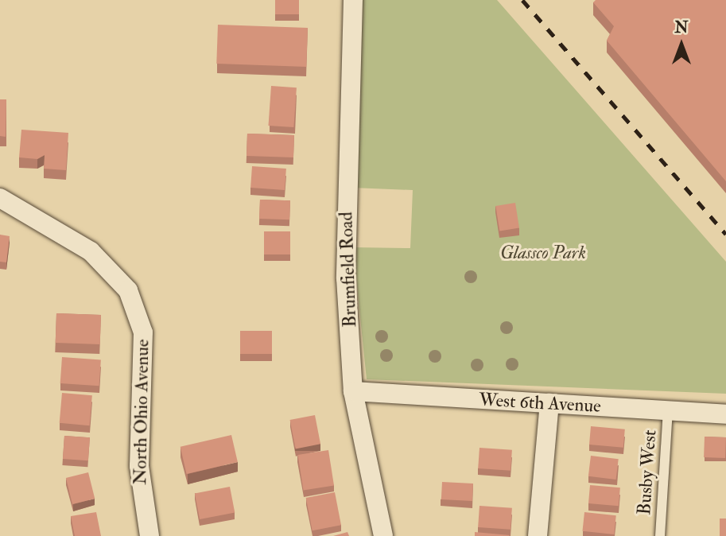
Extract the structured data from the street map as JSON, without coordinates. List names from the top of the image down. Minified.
{"streets":{"street":["Brumfield Road","West 6th Avenue","North Ohio Avenue"],"lane":["Busby West"]},"crossings":[["Brumfield Road","West 6th Avenue"],["West 6th Avenue","Busby West"]],"parks":["Glassco Park"],"north":"top"}
